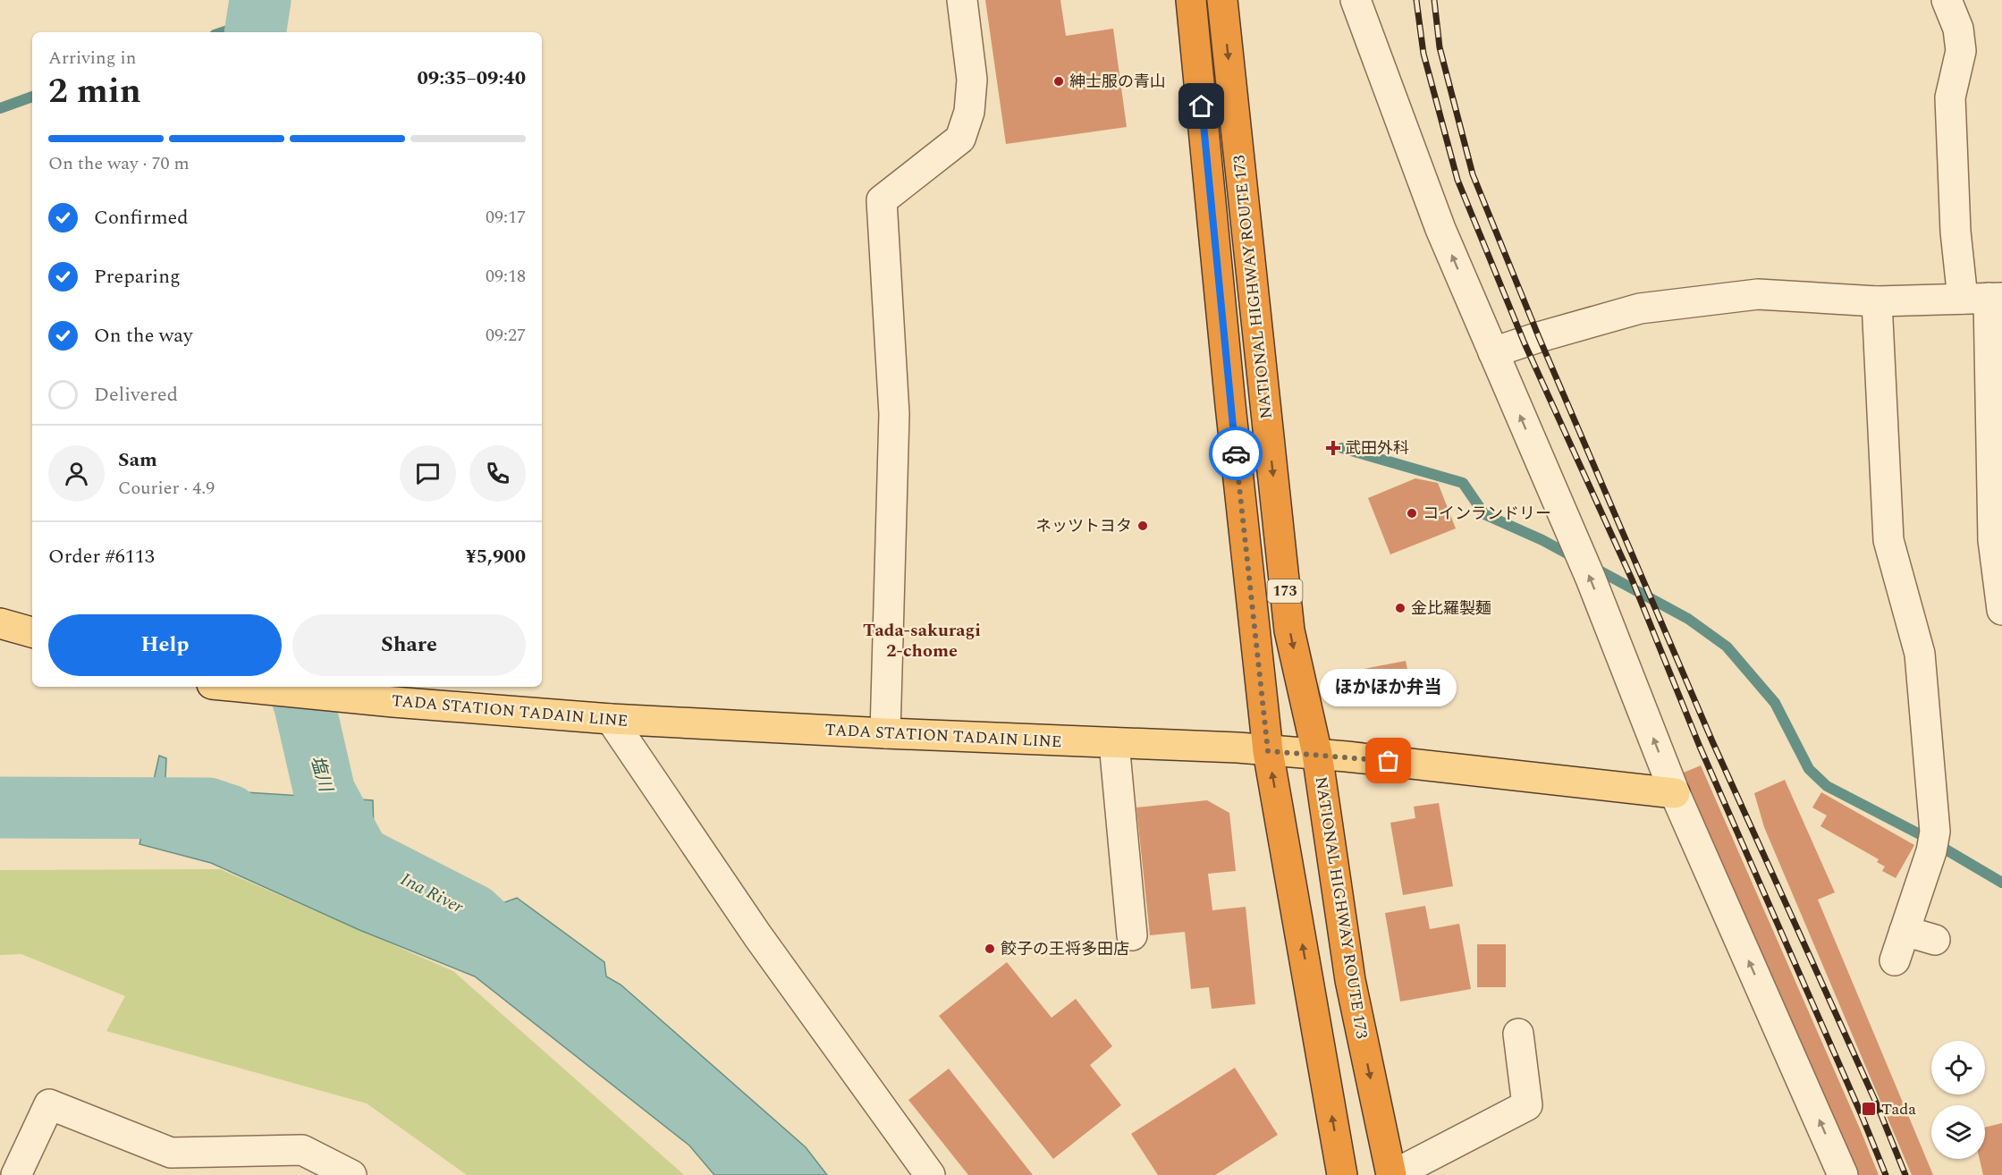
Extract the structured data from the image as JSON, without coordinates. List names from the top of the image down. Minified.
{"streets":{"highway":["NATIONAL HIGHWAY ROUTE 173","173"],"main road":["TADA STATION TADAIN LINE"]},"crossings":[["NATIONAL HIGHWAY ROUTE 173","TADA STATION TADAIN LINE"]],"districts":["Tada-sakuragi 2-chome"],"water":["塩川","Ina River"],"places":{"other":["紳士服の青山","コインランドリー","ネッツトヨタ","金比羅製麺","ほかほか弁当","餃子の王将多田店"],"health":["武田外科"],"transit":["Tada"]},"page":{"heading":["2 min","Arriving in","09:35–09:40"],"panel":["Sam","Courier · 4.9","Order #6113","¥5,900"],"bar":"On the way · 70 m","list":[["Confirmed","09:17"],["Preparing","09:18"],["On the way","09:27"],"Delivered"],"buttons":["Help","Share"],"bubble":"ほかほか弁当"}}
